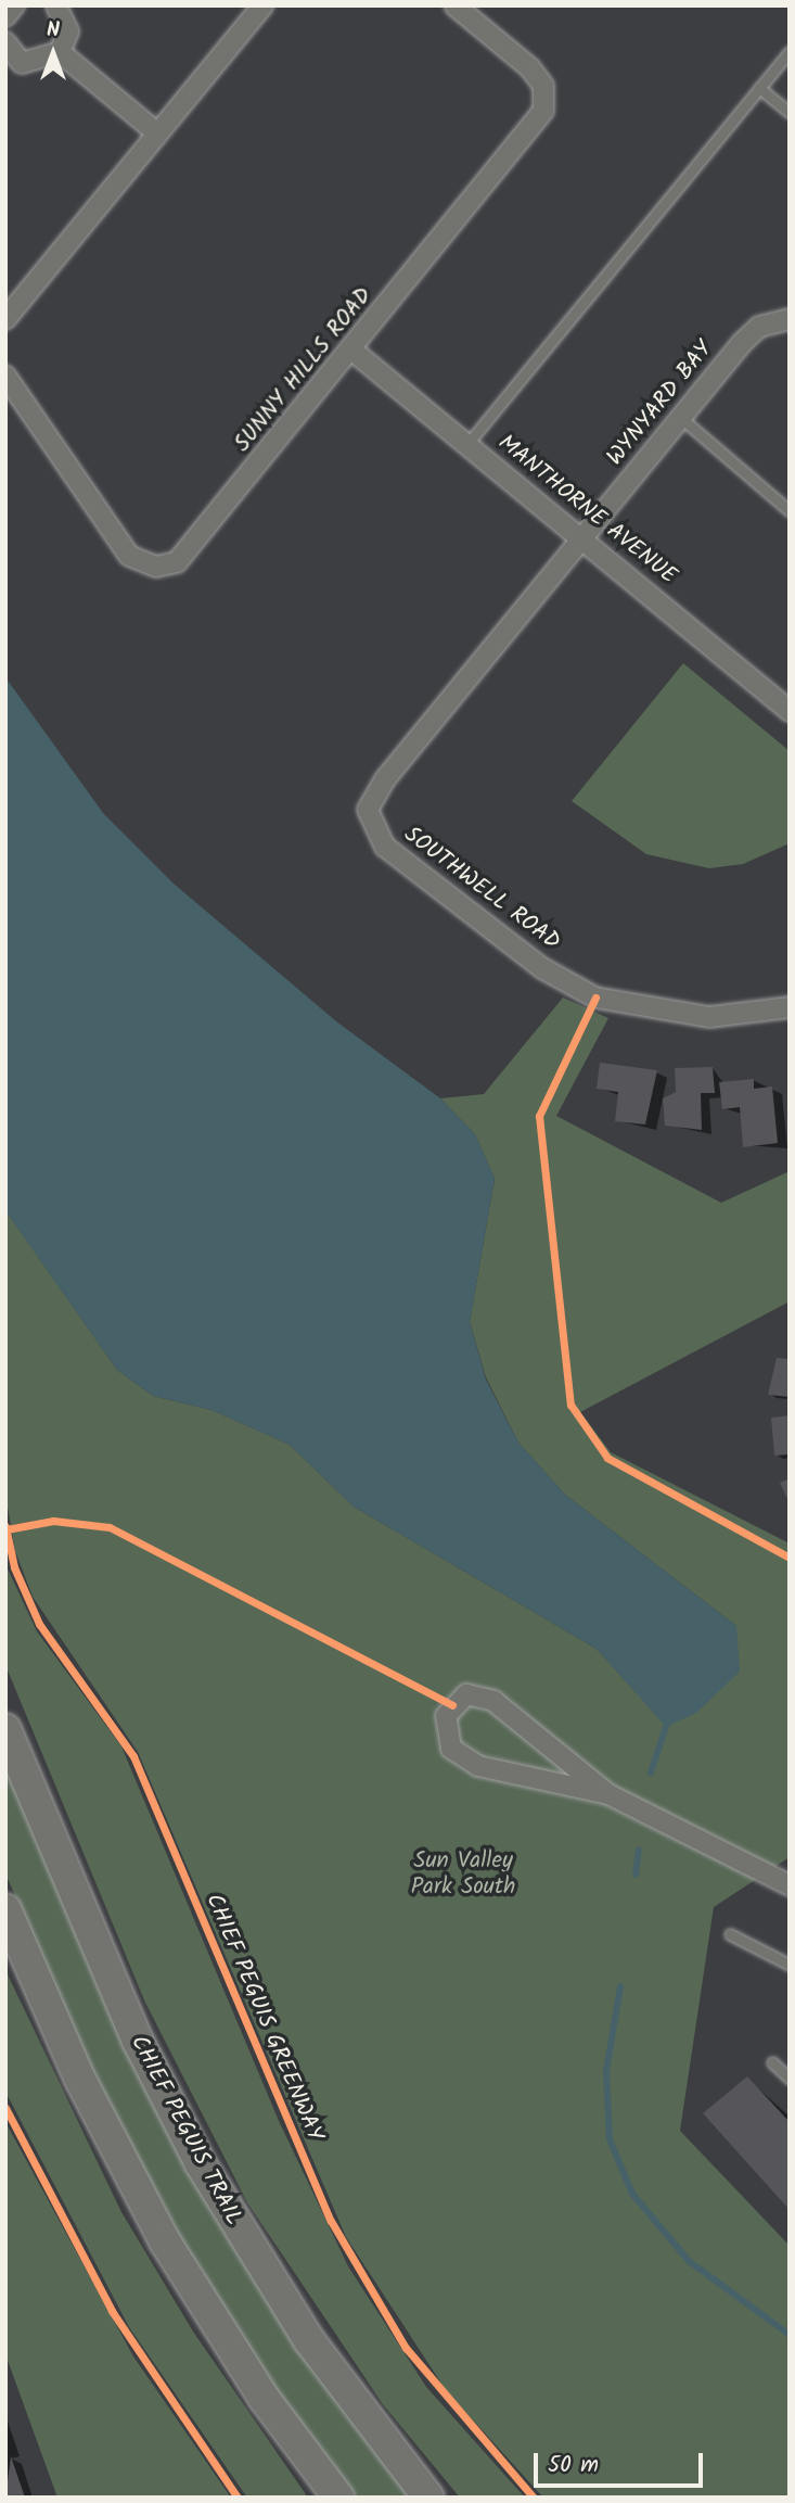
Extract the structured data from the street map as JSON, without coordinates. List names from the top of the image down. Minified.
{"streets":{"main road":["CHIEF PEGUIS TRAIL"],"street":["SUNNY HILLS ROAD","WYNYARD BAY","MANTHORNE AVENUE","SOUTHWELL ROAD"],"cycle path":["CHIEF PEGUIS GREENWAY"]},"crossings":[["SUNNY HILLS ROAD","MANTHORNE AVENUE"],["WYNYARD BAY","MANTHORNE AVENUE"],["WYNYARD BAY","SOUTHWELL ROAD"],["MANTHORNE AVENUE","SOUTHWELL ROAD"]],"parks":["Sun Valley Park South"],"scale_bar":"50 m","north":"top"}
